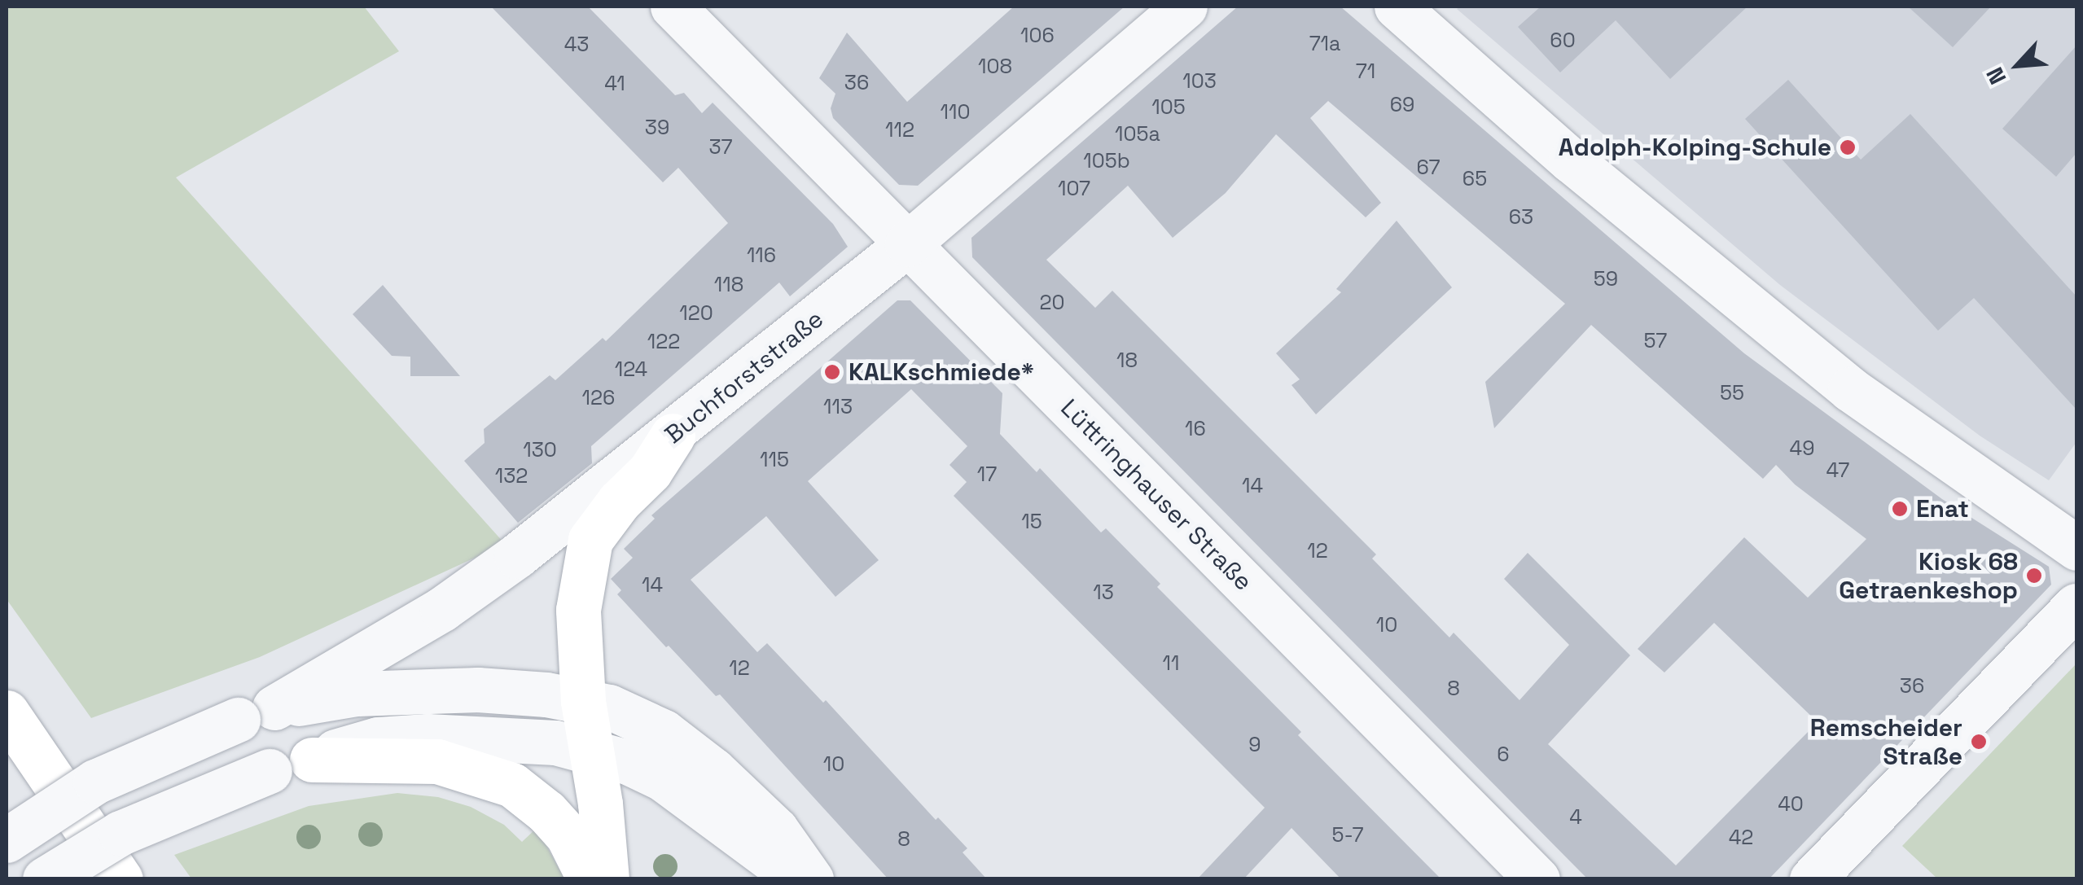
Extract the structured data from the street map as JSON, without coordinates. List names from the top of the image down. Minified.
{"streets":{"street":["Buchforststraße","Lüttringhauser Straße"]},"crossings":[["Buchforststraße","Lüttringhauser Straße"]],"places":["Adolph-Kolping-Schule","KALKschmiede*","Enat","Kiosk 68 Getraenkeshop","Remscheider Straße"],"house_numbers":["106","60","71a","43","108","71","103","36","41","69","105","110","39","112","105a","37","105b","67","65","107","63","116","59","118","20","120","57","122","18","124","55","126","113","16","49","130","115","47","17","132","14","15","12","14","13","10","11","12","36","8","9","6","10","40","4","5-7","42","8"],"north":"bottom left"}
